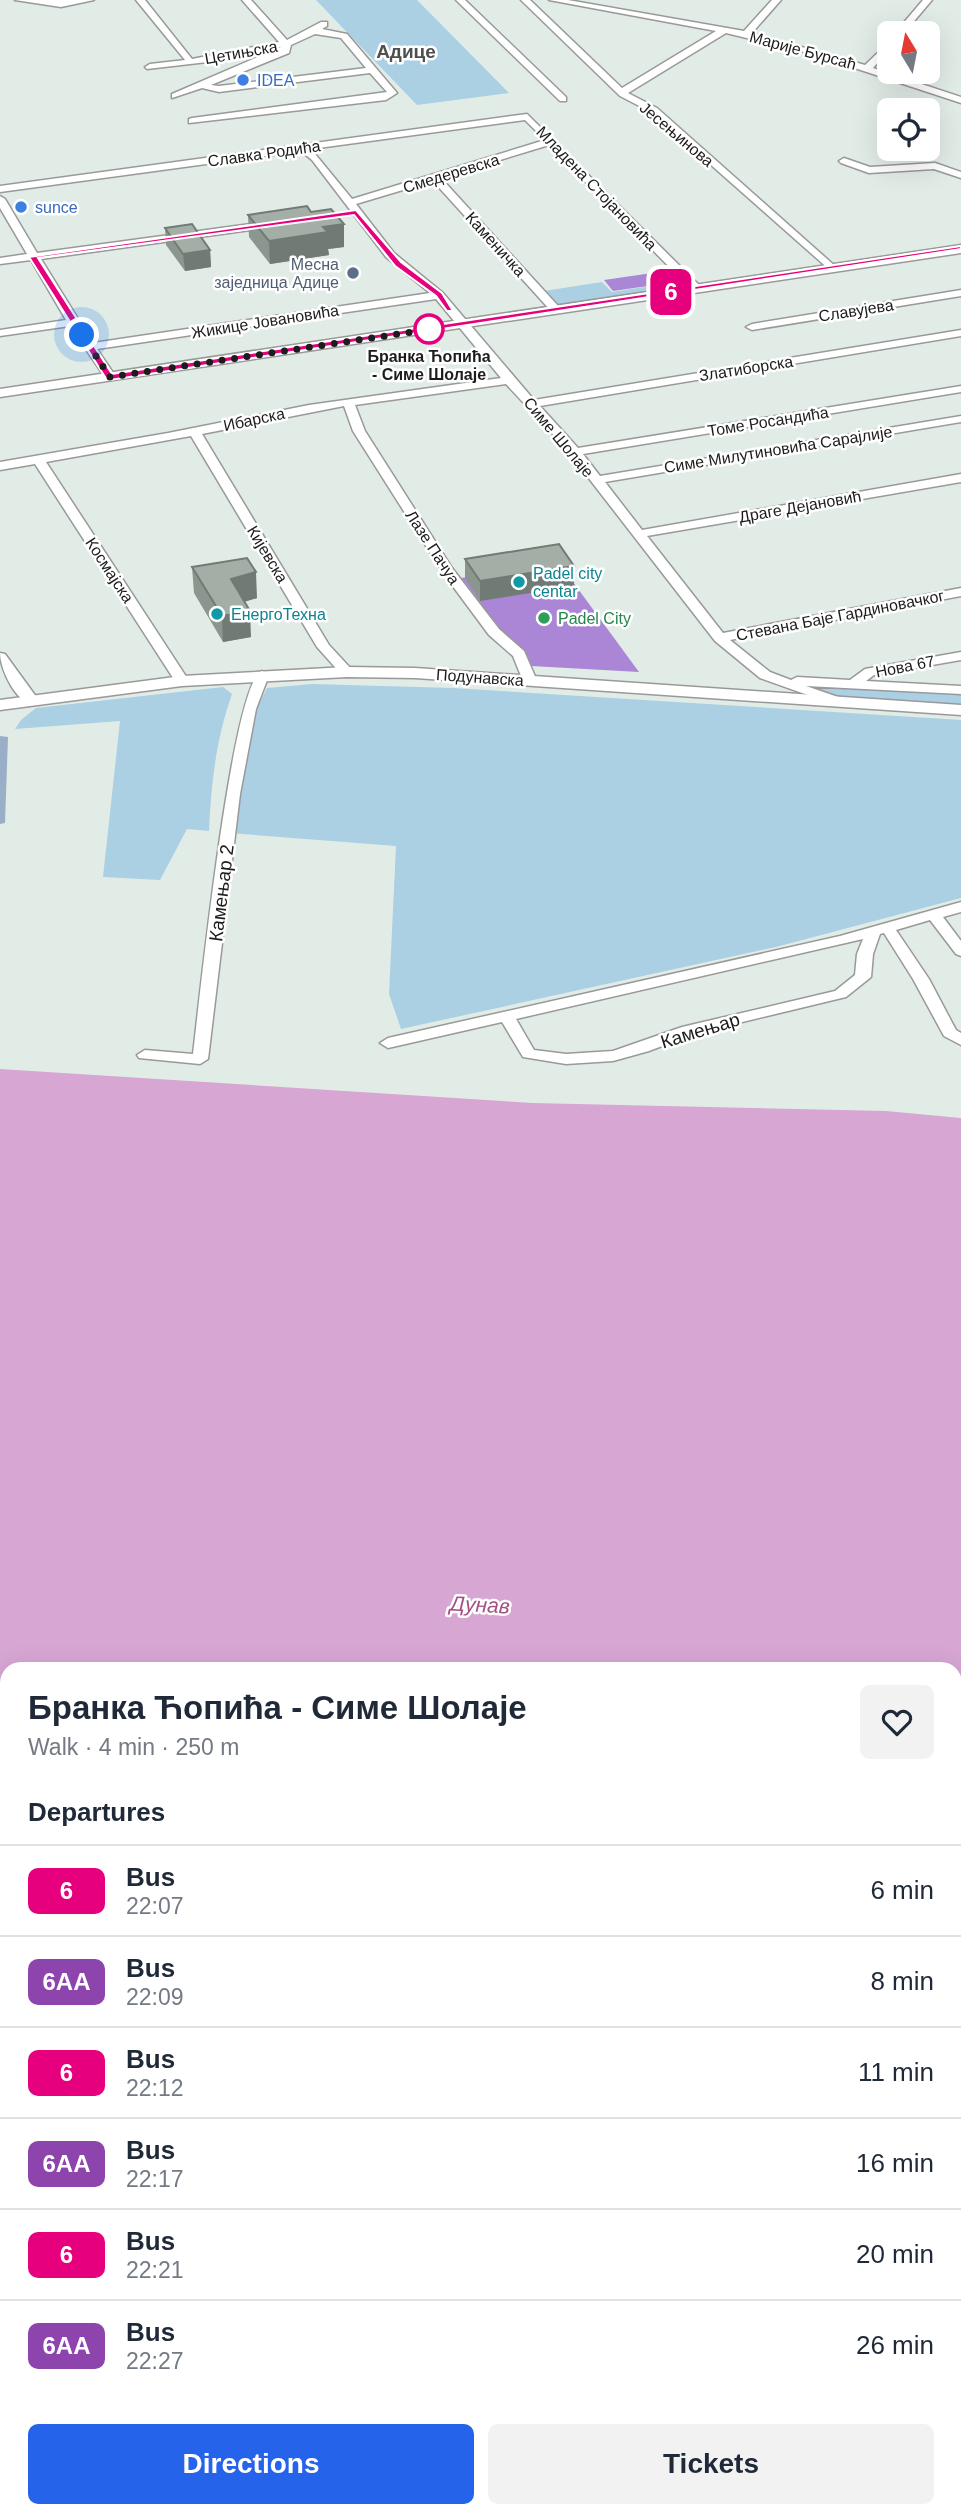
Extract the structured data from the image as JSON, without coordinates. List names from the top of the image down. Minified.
{"streets":{"street":["Марије Бурсаћ","Цетињска","Јесењинова","Славка Родића","Смедеревска","Младена Стојановића","Каменичка","Славујева","Жикице Јовановића","Златиборска","Ибарска","Томе Росандића","Симе Шолаје","Симе Милутиновића Сарајлије","Драге Дејановић","Лазе Пачуа","Кијевска","Космајска","Стевана Баје Гардиновачког","Нова 67","Подунавска","Камењар 2","Камењар"]},"crossings":[["Марије Бурсаћ","Јесењинова"],["Славка Родића","Младена Стојановића"],["Славка Родића","Симе Шолаје"],["Смедеревска","Младена Стојановића"],["Смедеревска","Каменичка"],["Смедеревска","Симе Шолаје"],["Жикице Јовановића","Симе Шолаје"],["Златиборска","Симе Шолаје"],["Ибарска","Симе Шолаје"],["Ибарска","Лазе Пачуа"],["Ибарска","Кијевска"],["Ибарска","Космајска"],["Томе Росандића","Симе Шолаје"],["Симе Шолаје","Симе Милутиновића Сарајлије"],["Симе Шолаје","Драге Дејановић"],["Симе Шолаје","Стевана Баје Гардиновачког"],["Симе Шолаје","Нова 67"],["Симе Шолаје","Подунавска"],["Лазе Пачуа","Подунавска"],["Кијевска","Подунавска"],["Космајска","Подунавска"],["Подунавска","Камењар 2"]],"districts":["Адице"],"water":["Дунав"],"places":["IDEA","sunce","Месна заједница Адице","Бранка Ћопића - Симе Шолаје","Padel city centar","ЕнергоТехна","Padel City"],"lines":["bus line 6"],"north":"top","page":{"on_map":"6","heading":[["Бранка Ћопића - Симе Шолаје","Walk · 4 min · 250 m"],"Departures"],"list":[{"mark":"6","name":"Bus","note":"22:07","value":"6 min"},{"mark":"6AA","name":"Bus","note":"22:09","value":"8 min"},{"mark":"6","name":"Bus","note":"22:12","value":"11 min"},{"mark":"6AA","name":"Bus","note":"22:17","value":"16 min"},{"mark":"6","name":"Bus","note":"22:21","value":"20 min"},{"mark":"6AA","name":"Bus","note":"22:27","value":"26 min"}],"buttons":["Directions","Tickets"]}}
